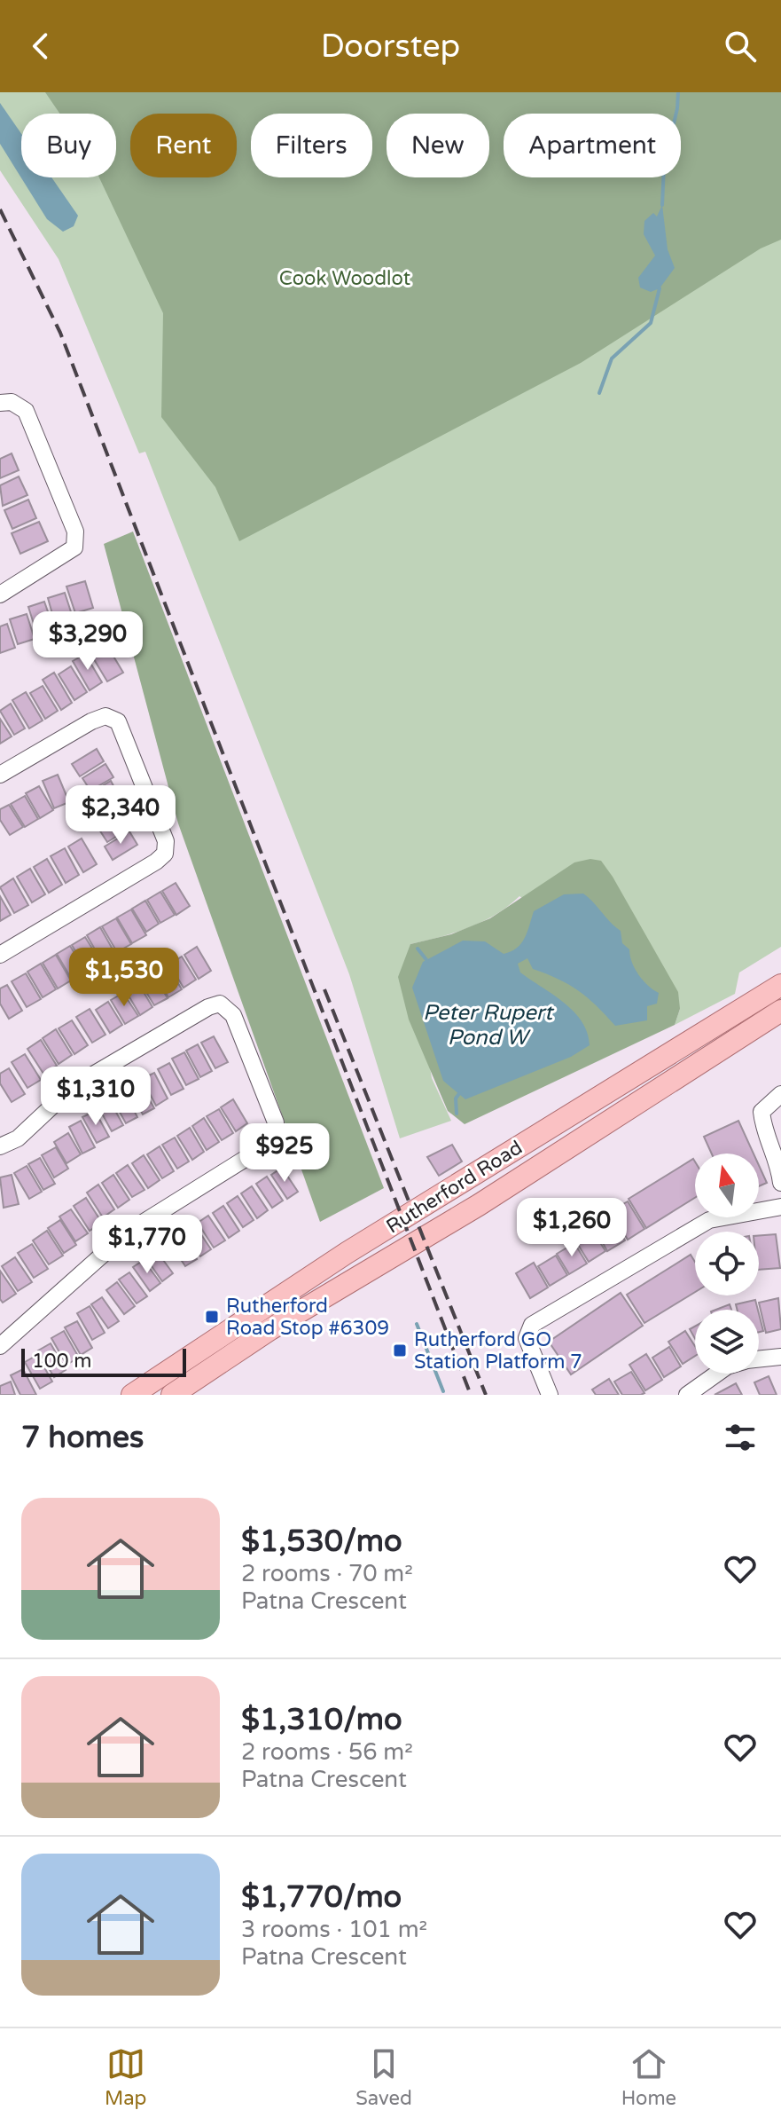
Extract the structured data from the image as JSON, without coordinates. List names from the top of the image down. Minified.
{"streets":{"main road":["Rutherford Road"]},"water":["Peter Rupert Pond W"],"parks":["Cook Woodlot"],"places":{"transit":["Rutherford Road Stop #6309","Rutherford GO Station Platform 7"]},"scale_bar":"100 m","north":"top","page":{"header":"Doorstep","chip":["Buy","Rent","Filters","New","Apartment"],"price":["$3,290","$2,340","$1,530","$1,310","$925","$1,260","$1,770"],"scale":"100 m","heading":"7 homes","list":[{"name":"$1,530/mo","note":"2 rooms · 70 m² · Patna Crescent"},{"name":"$1,310/mo","note":"2 rooms · 56 m² · Patna Crescent"},{"name":"$1,770/mo","note":"3 rooms · 101 m² · Patna Crescent"}],"tabs":["Map","Saved","Home"]}}
